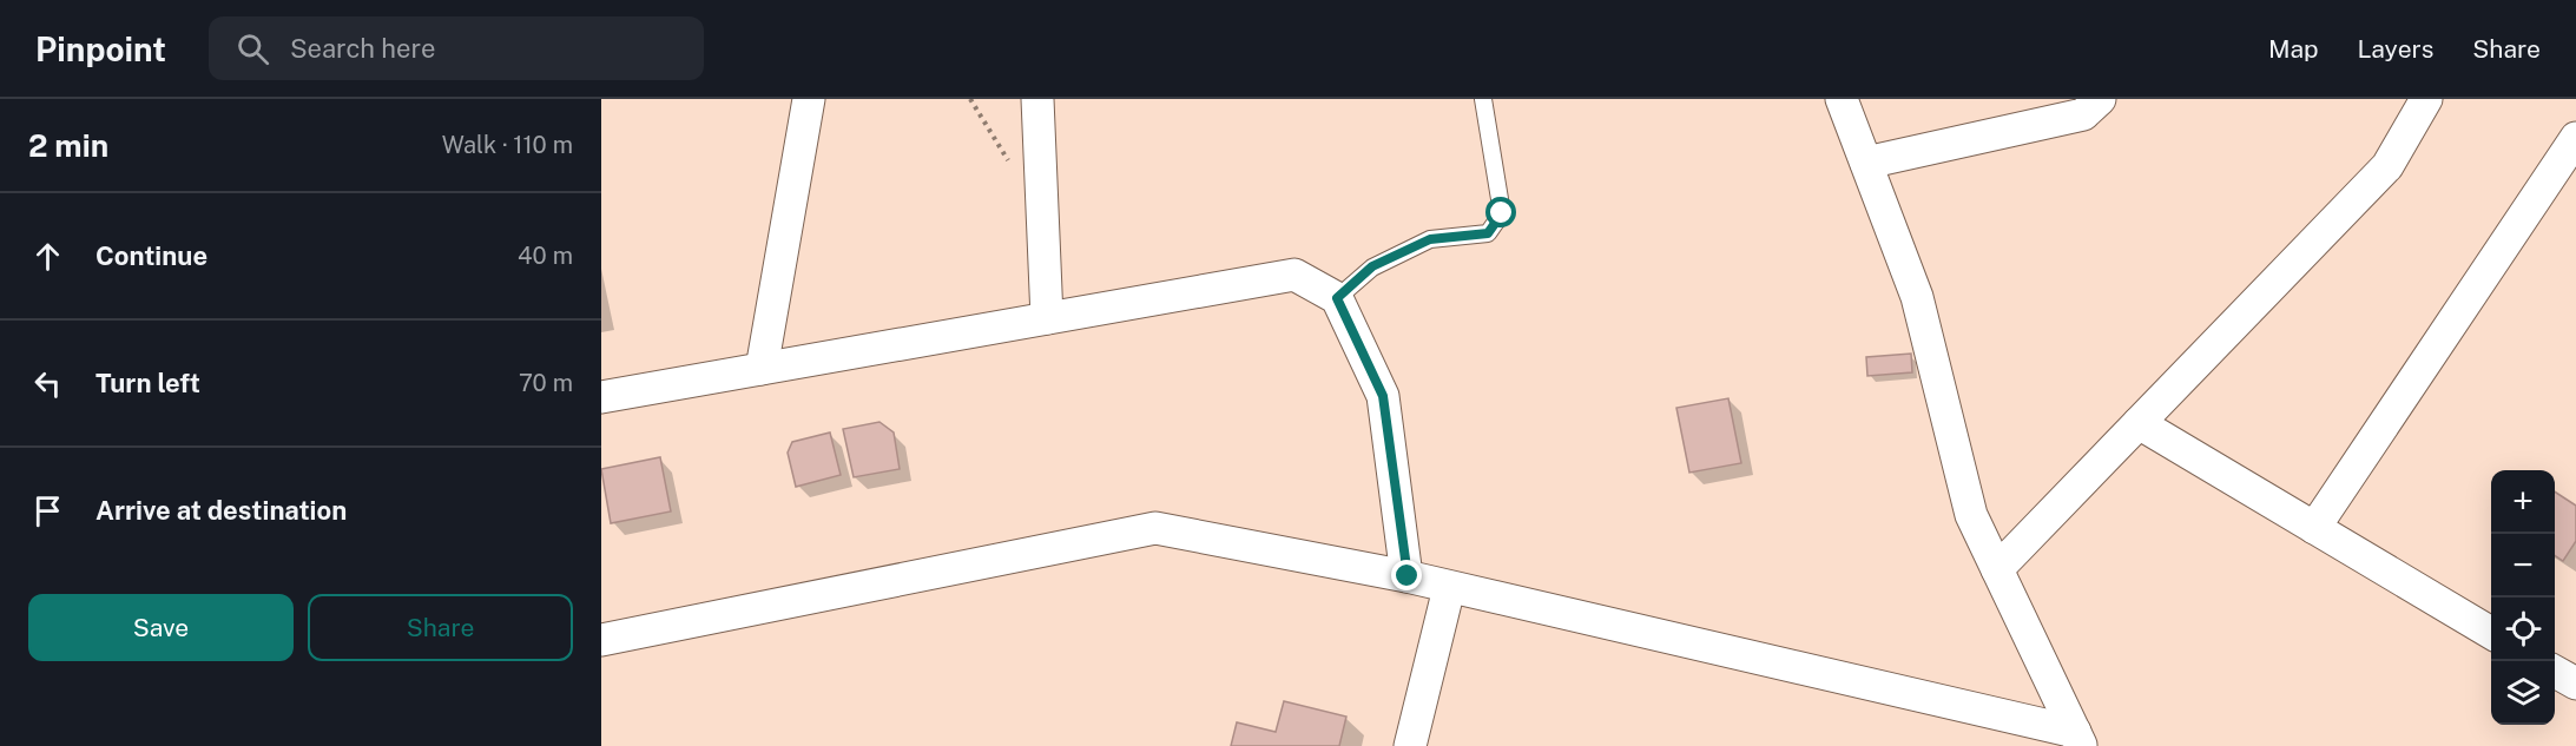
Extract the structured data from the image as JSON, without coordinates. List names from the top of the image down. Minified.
{"page":{"header":"Pinpoint","search":"Search here","nav":["Map","Layers","Share"],"heading":["2 min","Walk · 110 m"],"list":[["Continue","40 m"],["Turn left","70 m"],"Arrive at destination"],"map_buttons":["+","−"],"buttons":["Save","Share"]}}
